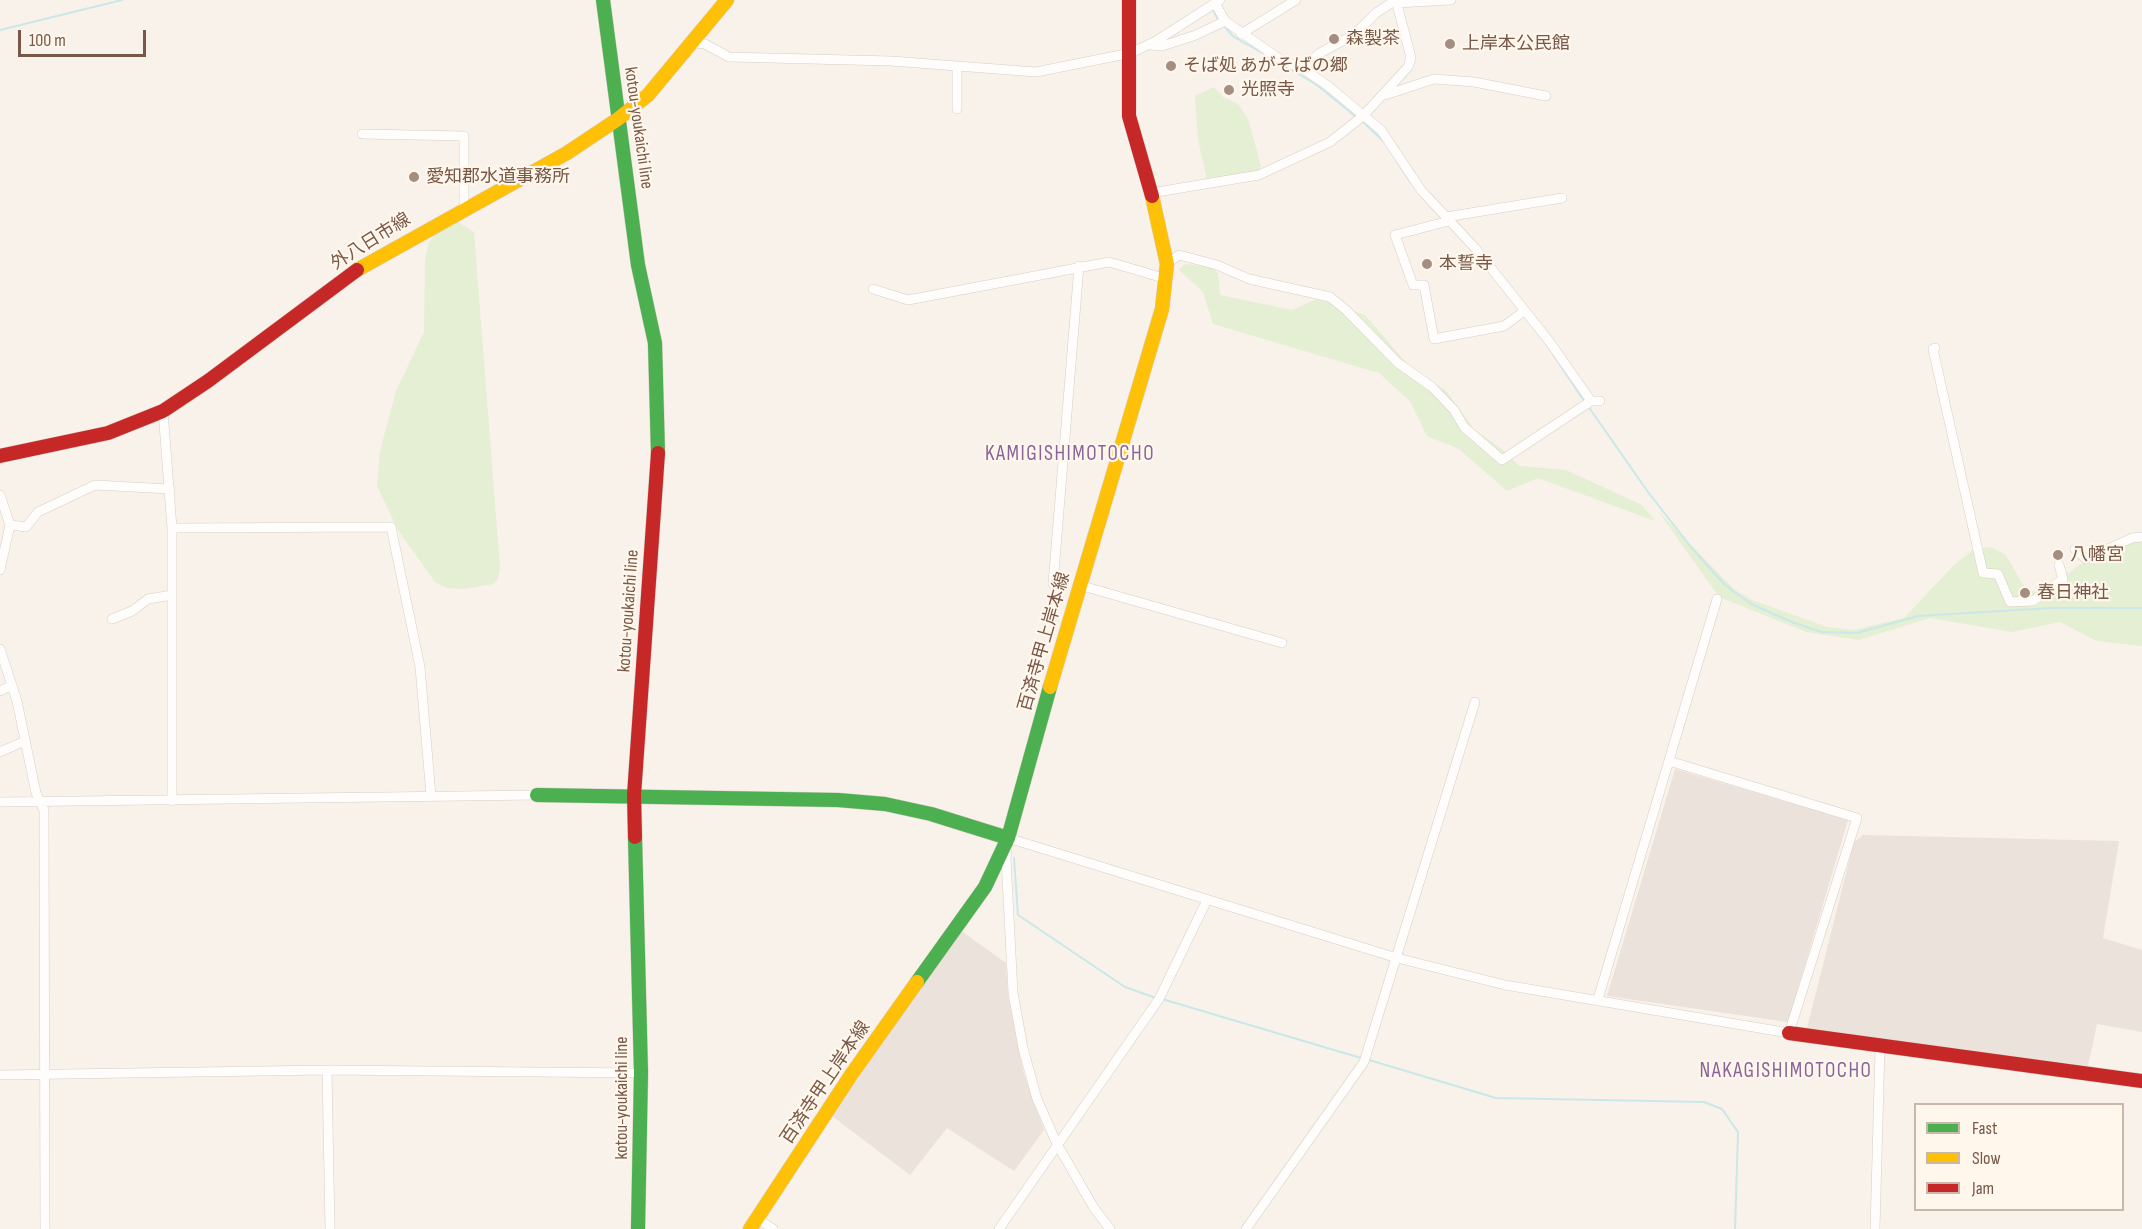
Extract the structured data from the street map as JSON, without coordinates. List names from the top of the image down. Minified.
{"streets":{"main road":["kotou-youkaichi line","外八日市線","百済寺甲上岸本線"]},"crossings":[["kotou-youkaichi line","外八日市線"]],"districts":["KAMIGISHIMOTOCHO","NAKAGISHIMOTOCHO"],"places":["森製茶","上岸本公民館","そば処 あがそばの郷","光照寺","愛知郡水道事務所","本誓寺","八幡宮","春日神社"],"legend":["Fast","Slow","Jam"],"scale_bar":"100 m"}
